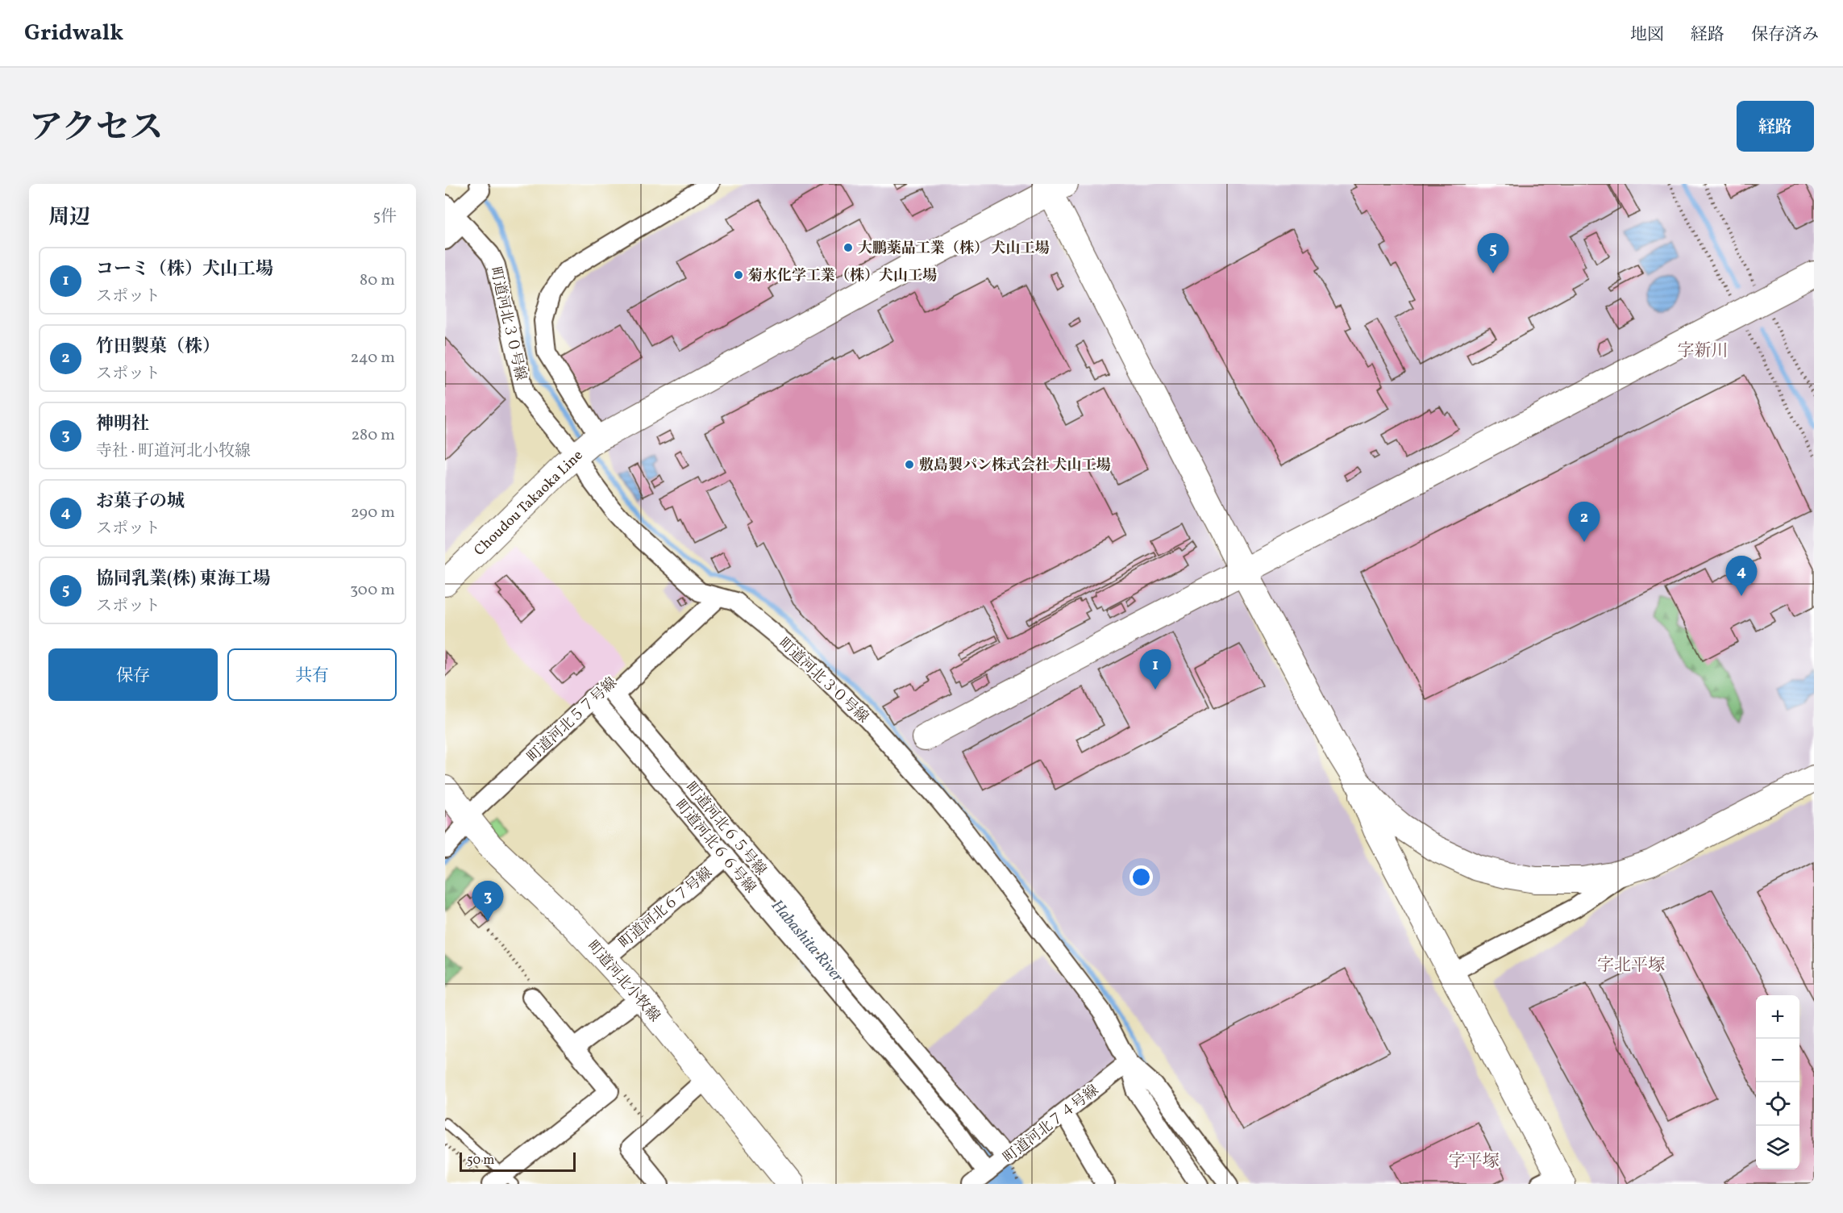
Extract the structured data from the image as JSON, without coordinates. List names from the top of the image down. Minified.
{"streets":{"street":["町道河北３０号線","Choudou Takaoka Line","町道河北５７号線","町道河北６５号線","町道河北６６号線","町道河北６７号線","町道河北小牧線","町道河北７４号線"]},"crossings":[["町道河北３０号線","Choudou Takaoka Line"],["町道河北３０号線","町道河北５７号線"],["町道河北３０号線","町道河北６５号線"],["町道河北３０号線","町道河北７４号線"],["町道河北５７号線","町道河北６５号線"],["町道河北５７号線","町道河北６６号線"],["町道河北５７号線","町道河北小牧線"],["町道河北６５号線","町道河北６６号線"],["町道河北６５号線","町道河北７４号線"],["町道河北６６号線","町道河北６７号線"],["町道河北６６号線","町道河北７４号線"],["町道河北６７号線","町道河北小牧線"]],"districts":["字新川","字北平塚","字平塚"],"water":["Habashita River"],"places":["大鵬薬品工業（株） 犬山工場","菊水化学工業（株）犬山工場","敷島製パン株式会社 犬山工場"],"scale_bar":"50 m","page":{"header":"Gridwalk","nav":["地図","経路","保存済み"],"title":"アクセス","buttons":["経路",["保存","共有"]],"heading":["周辺","5件"],"pins":["5","2","4","1","3"],"list":[{"mark":"1","name":"コーミ（株）犬山工場","note":"スポット","value":"80 m"},{"mark":"2","name":"竹田製菓（株）","note":"スポット","value":"240 m"},{"mark":"3","name":"神明社","note":"寺社 · 町道河北小牧線","value":"280 m"},{"mark":"4","name":"お菓子の城","note":"スポット","value":"290 m"},{"mark":"5","name":"協同乳業(株) 東海工場","note":"スポット","value":"300 m"}],"map_buttons":["+","−"],"scale":"50 m"}}
